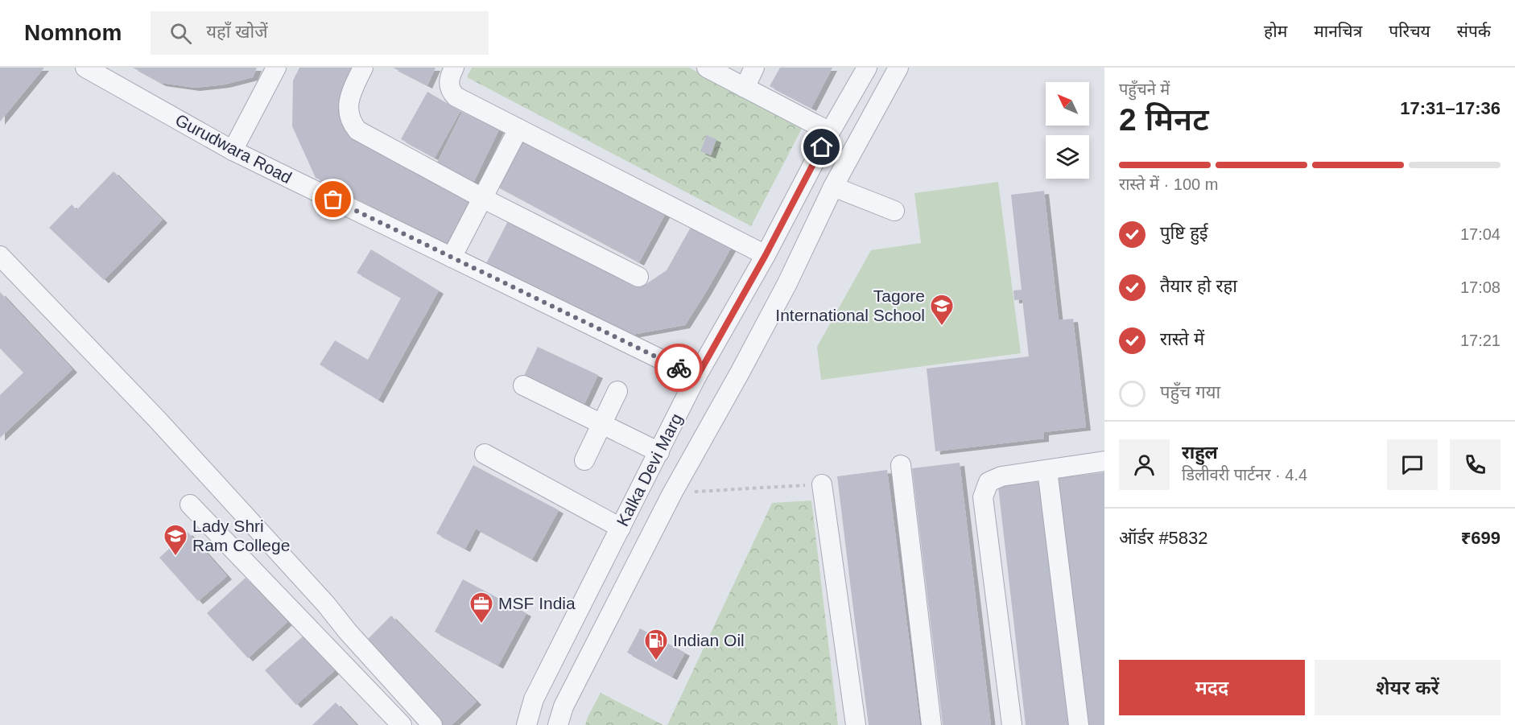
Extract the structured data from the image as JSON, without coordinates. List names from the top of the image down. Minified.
{"streets":{"street":["Gurudwara Road","Kalka Devi Marg"]},"crossings":[["Gurudwara Road","Kalka Devi Marg"]],"places":{"school or university":["Tagore International School","Lady Shri Ram College"],"office":["MSF India"],"fuel station":["Indian Oil"]},"north":"top left","page":{"header":"Nomnom","search":"यहाँ खोजें","nav":["होम","मानचित्र","परिचय","संपर्क"],"heading":["2 मिनट","पहुँचने में","17:31–17:36"],"panel":["राहुल","डिलीवरी पार्टनर · 4.4","ऑर्डर #5832","₹699"],"bar":"रास्ते में · 100 m","list":[["पुष्टि हुई","17:04"],["तैयार हो रहा","17:08"],["रास्ते में","17:21"],"पहुँच गया"],"buttons":["मदद","शेयर करें"]}}
